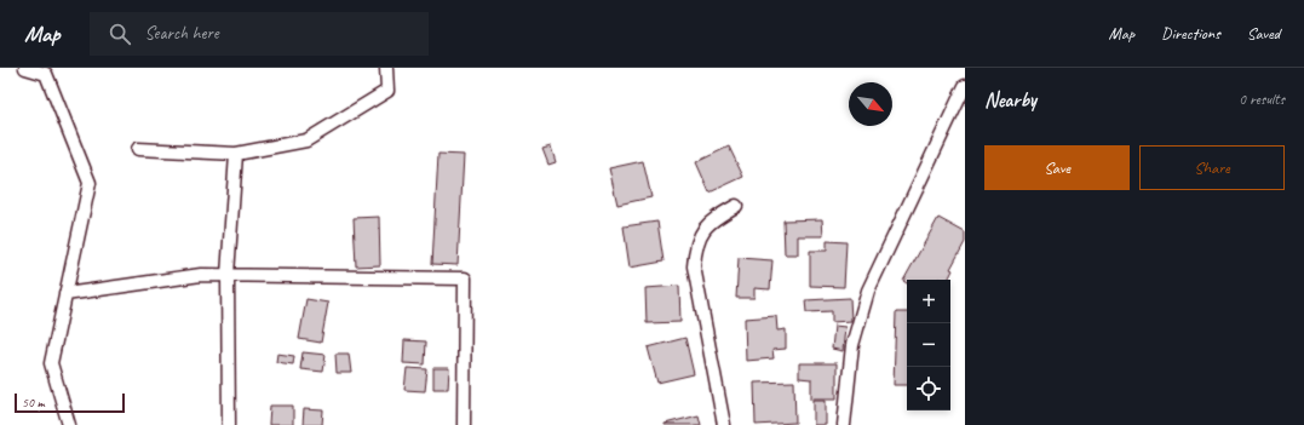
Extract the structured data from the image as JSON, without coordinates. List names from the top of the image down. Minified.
{"scale_bar":"50 m","north":"bottom right","page":{"header":"Map","search":"Search here","nav":["Map","Directions","Saved"],"heading":["Nearby","0 results"],"buttons":["Save","Share"],"map_buttons":["+","−"],"scale":"50 m"}}
